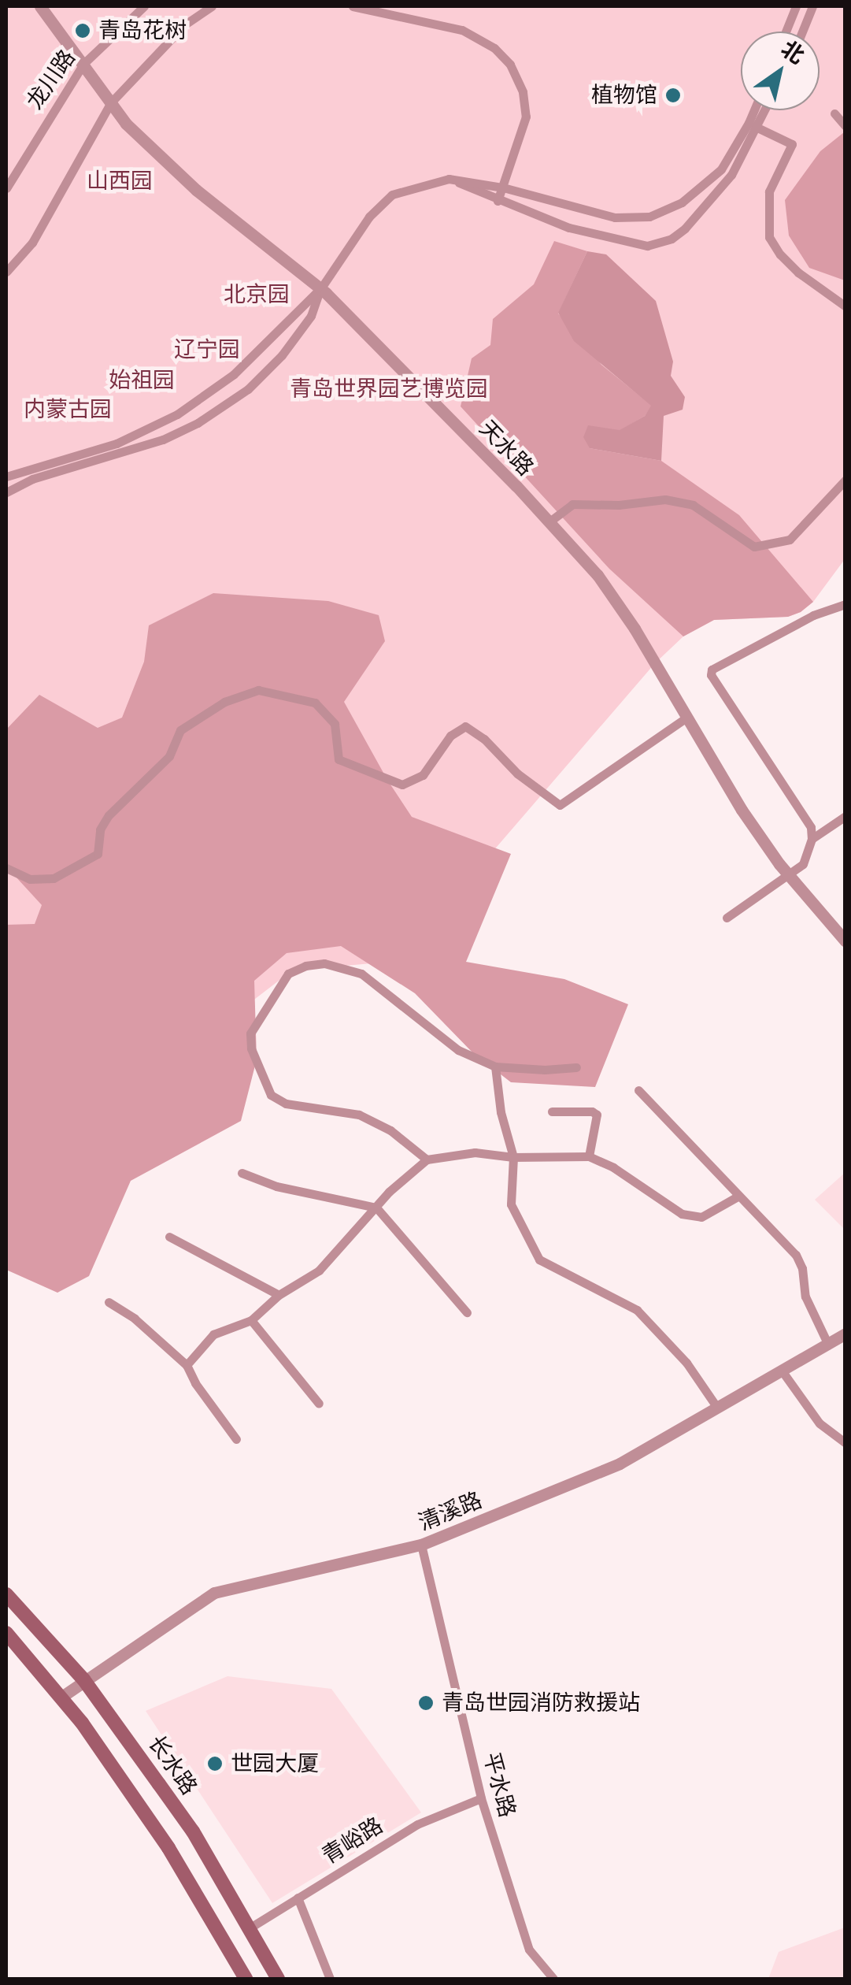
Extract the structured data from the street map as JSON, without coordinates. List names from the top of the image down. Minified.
{"streets":{"main road":["长水路"],"street":["龙川路","天水路","清溪路","平水路","青峪路"]},"crossings":[["龙川路","天水路"],["清溪路","长水路"],["清溪路","平水路"],["长水路","青峪路"],["平水路","青峪路"]],"parks":["山西园","北京园","辽宁园","始祖园","青岛世界园艺博览园","内蒙古园"],"places":["青岛花树","植物馆","青岛世园消防救援站","世园大厦"],"north":"top right"}
